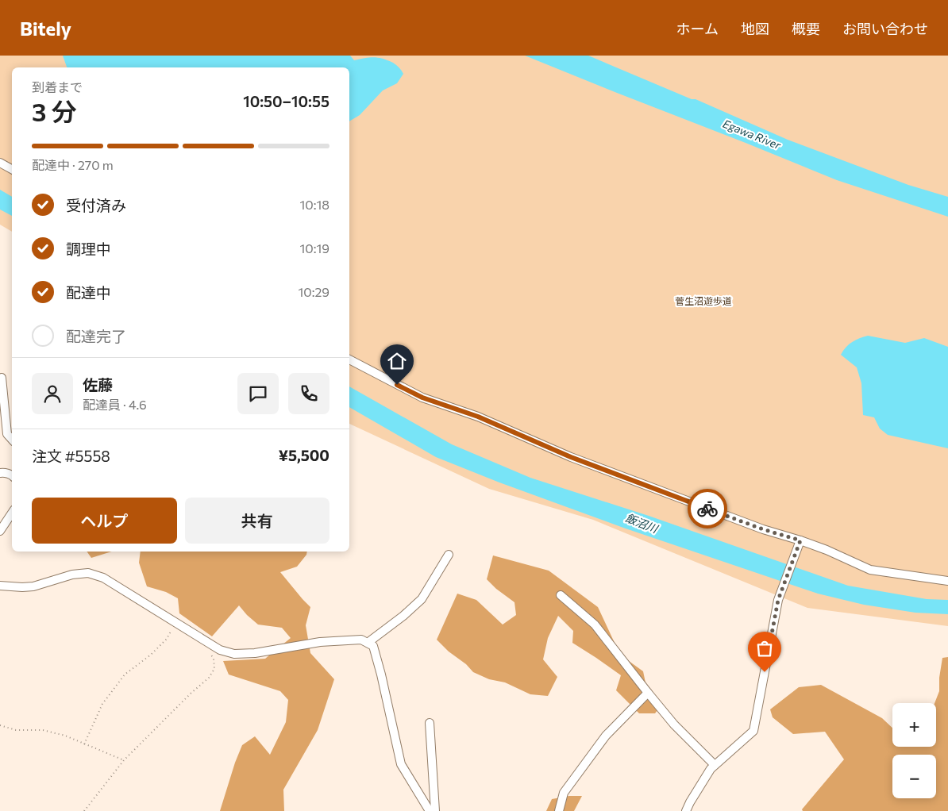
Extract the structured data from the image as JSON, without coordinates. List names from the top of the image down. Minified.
{"water":["Egawa River","飯沼川"],"parks":["菅生沼遊歩道"],"page":{"header":"Bitely","nav":["ホーム","地図","概要","お問い合わせ"],"heading":["3 分","到着まで","10:50–10:55"],"panel":["佐藤","配達員 · 4.6","注文 #5558","¥5,500"],"bar":"配達中 · 270 m","list":[["受付済み","10:18"],["調理中","10:19"],["配達中","10:29"],"配達完了"],"buttons":["ヘルプ","共有"],"map_buttons":["+","−"]}}
